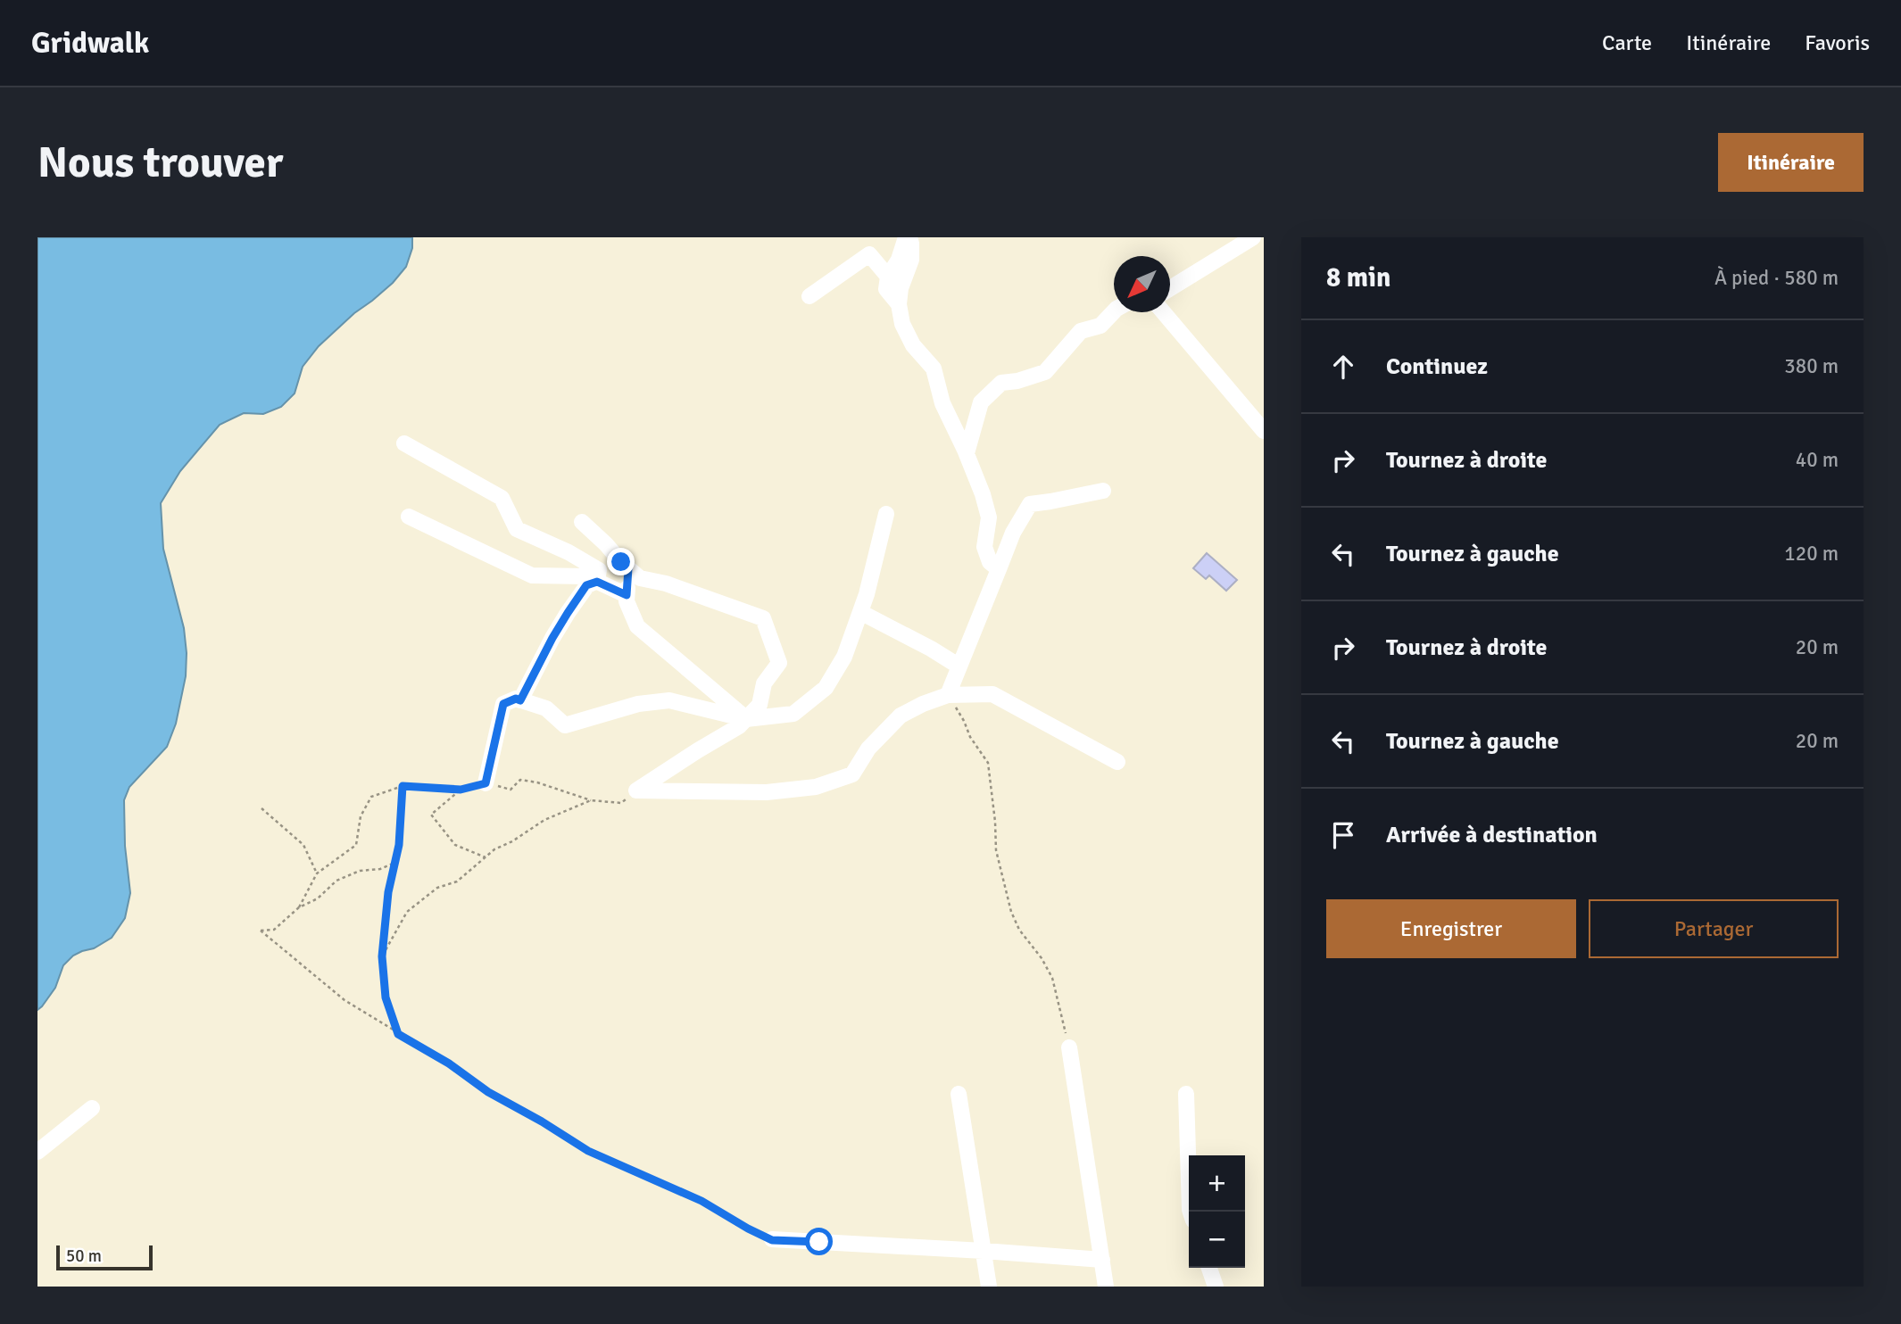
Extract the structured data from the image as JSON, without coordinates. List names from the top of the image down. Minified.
{"scale_bar":"50 m","north":"bottom left","page":{"header":"Gridwalk","nav":["Carte","Itinéraire","Favoris"],"buttons":["Itinéraire",["Enregistrer","Partager"]],"title":"Nous trouver","heading":["8 min","À pied · 580 m"],"list":[["Continuez","380 m"],["Tournez à droite","40 m"],["Tournez à gauche","120 m"],["Tournez à droite","20 m"],["Tournez à gauche","20 m"],"Arrivée à destination"],"map_buttons":["+","−"],"scale":"50 m"}}
